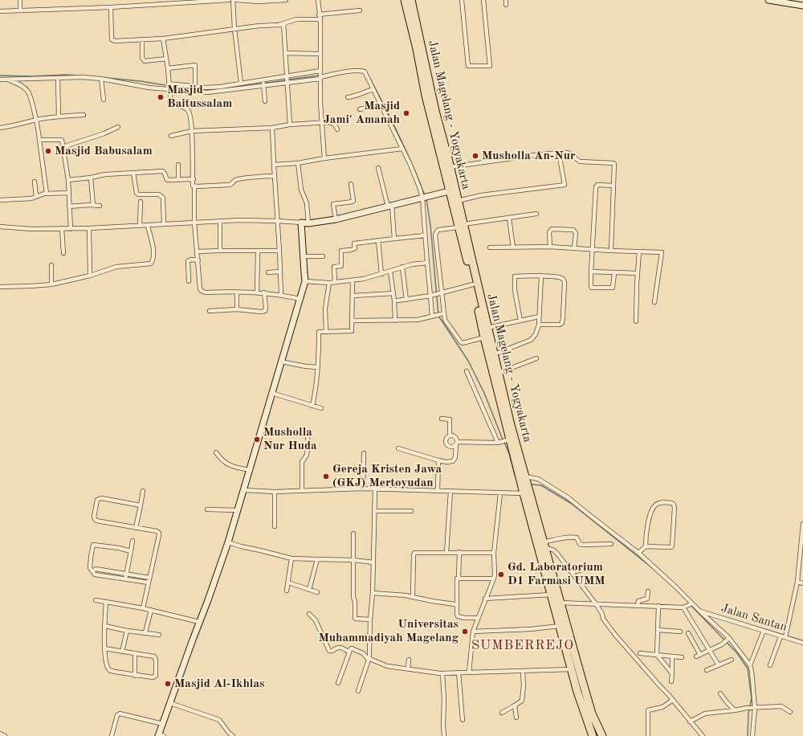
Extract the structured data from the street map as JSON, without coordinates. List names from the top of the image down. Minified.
{"streets":{"highway":["Jalan Magelang - Yogyakarta"],"street":["Jalan Santan"]},"districts":["SUMBERREJO"],"places":["Masjid Baitussalam","Masjid Jami' Amanah","Masjid Babusalam","Musholla An-Nur","Musholla Nur Huda","Gereja Kristen Jawa (GKJ) Mertoyudan","Gd. Laboratorium D1 Farmasi UMM","Universitas Muhammadiyah Magelang","Masjid Al-Ikhlas"]}
